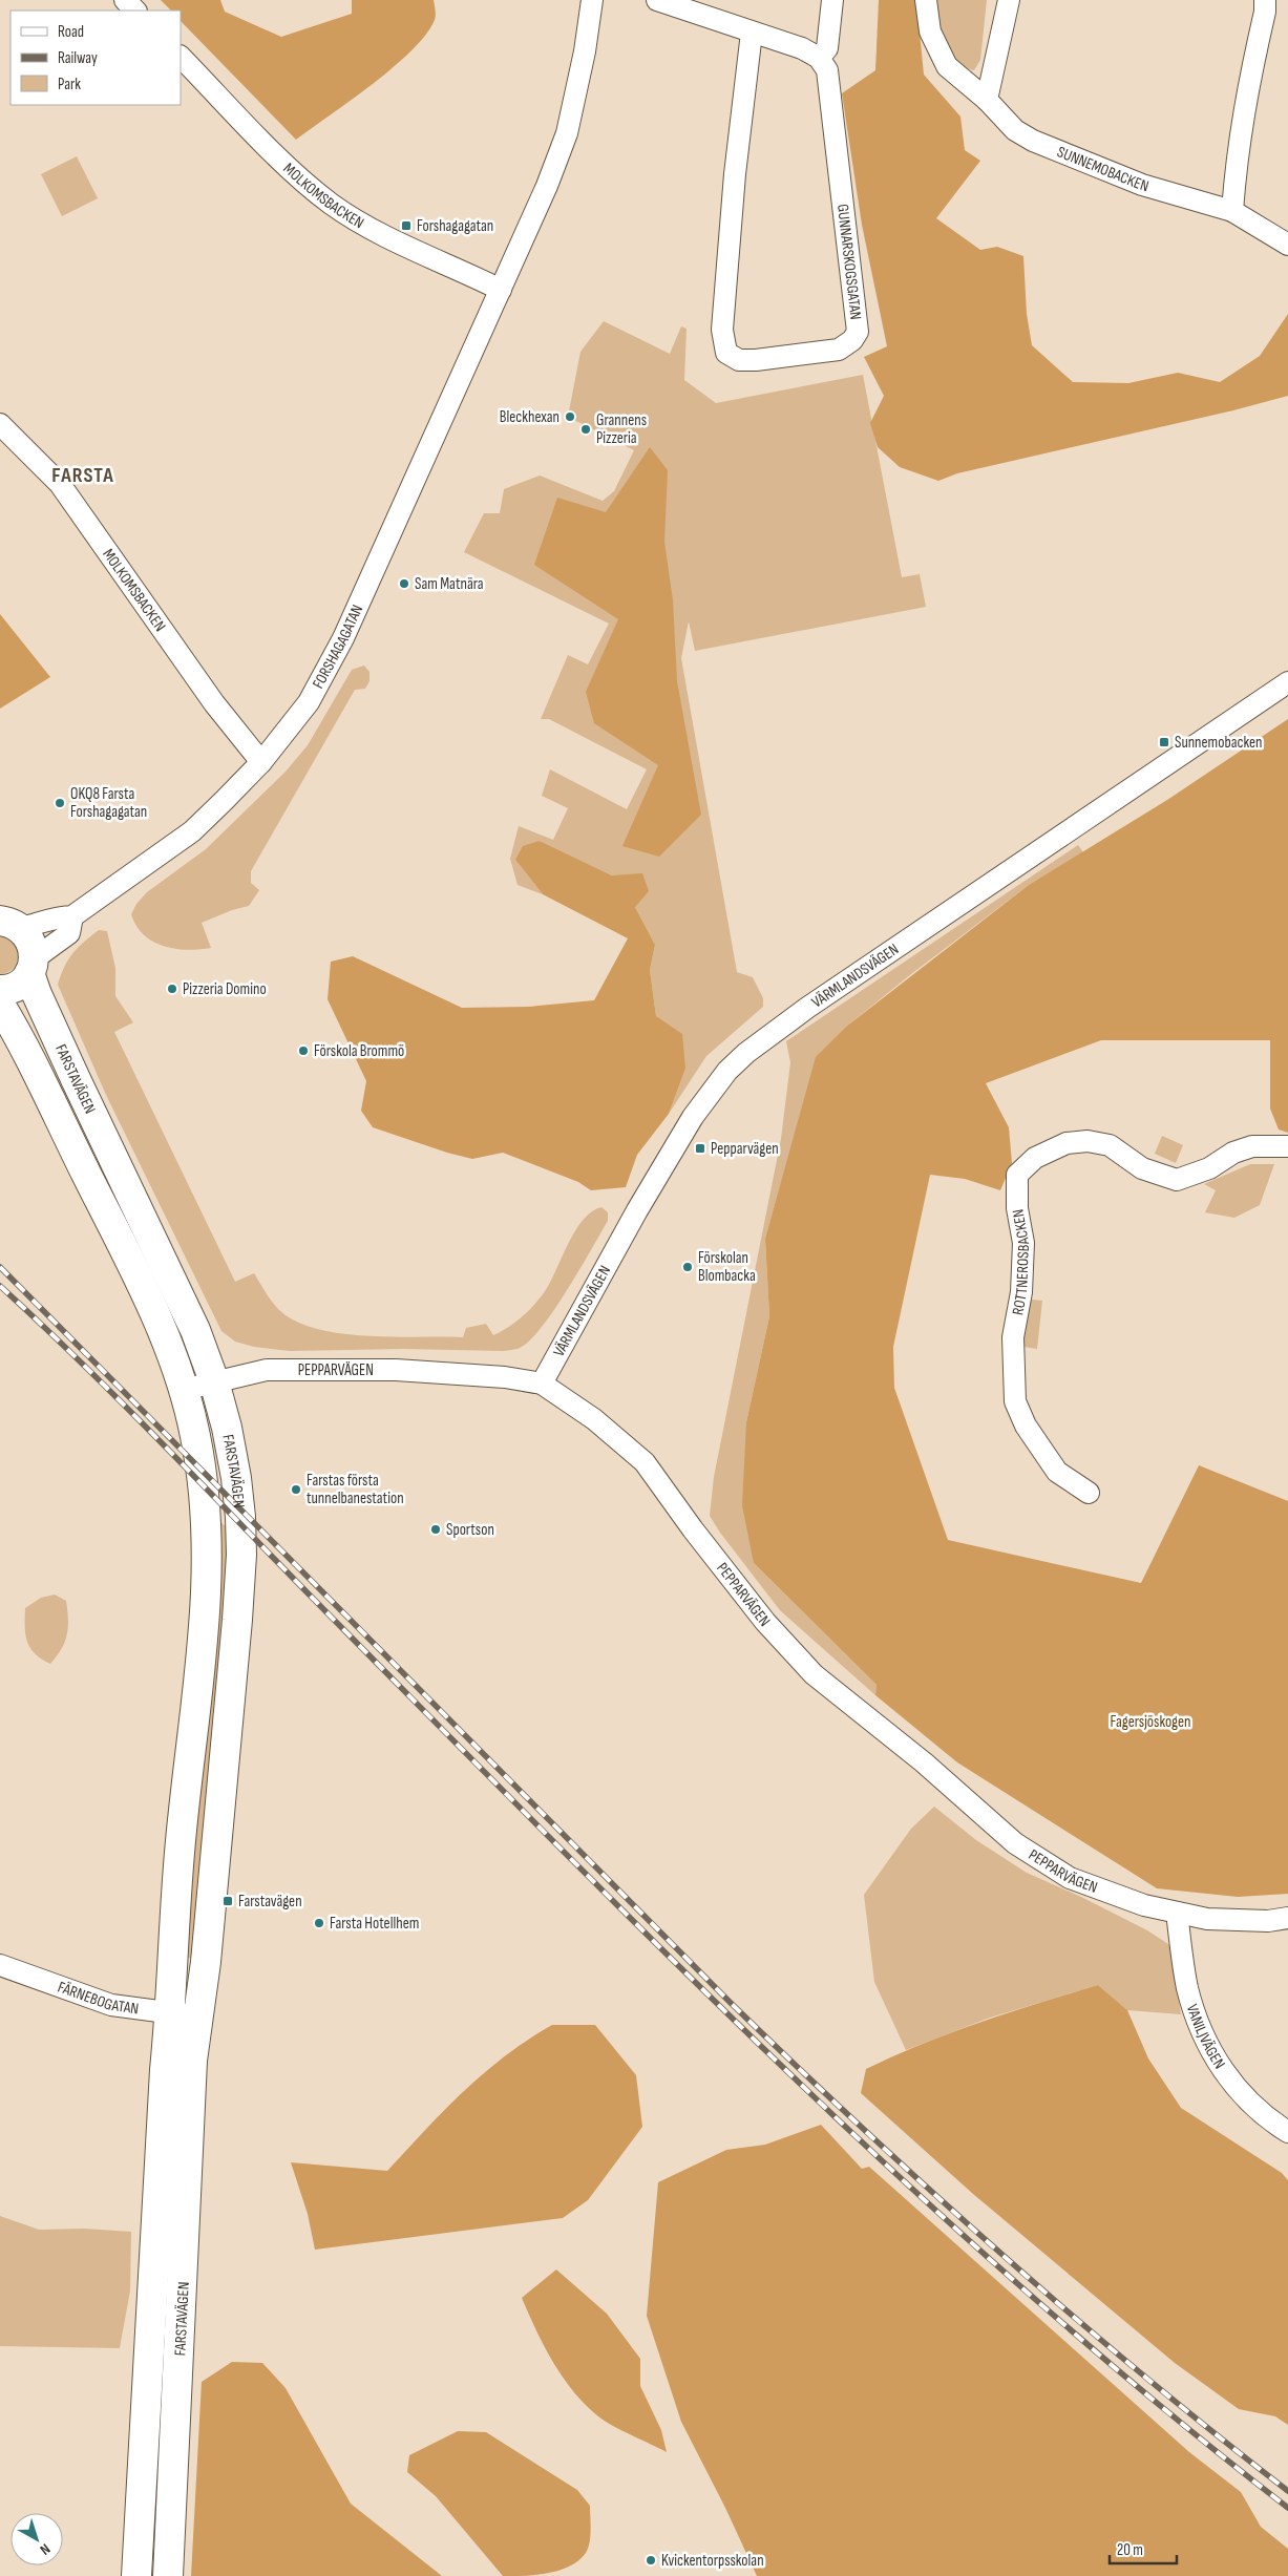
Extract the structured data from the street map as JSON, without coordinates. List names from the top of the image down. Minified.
{"streets":{"street":["SUNNEMOBACKEN","MOLKOMSBACKEN","GUNNARSKOGSGATAN","FORSHAGAGATAN","VÄRMLANDSVÄGEN","FARSTAVÄGEN","ROTTNEROSBACKEN","PEPPARVÄGEN","FÄRNEBOGATAN","VANILJVÄGEN"]},"crossings":[["MOLKOMSBACKEN","FORSHAGAGATAN"],["FORSHAGAGATAN","FARSTAVÄGEN"],["VÄRMLANDSVÄGEN","PEPPARVÄGEN"],["FARSTAVÄGEN","PEPPARVÄGEN"],["FARSTAVÄGEN","FÄRNEBOGATAN"],["PEPPARVÄGEN","VANILJVÄGEN"]],"districts":["FARSTA"],"parks":["Fagersjöskogen"],"places":{"transit":["Forshagagatan","Sunnemobacken","Pepparvägen","Farstavägen"],"other":["Bleckhexan","Grannens Pizzeria","Sam Matnära","OKQ8 Farsta Forshagagatan","Pizzeria Domino","Förskola Brommö","Förskolan Blombacka","Farstas första tunnelbanestation","Sportson","Farsta Hotellhem","Kvickentorpsskolan"]},"legend":["Road","Railway","Park"],"scale_bar":"20 m","north":"bottom right"}
